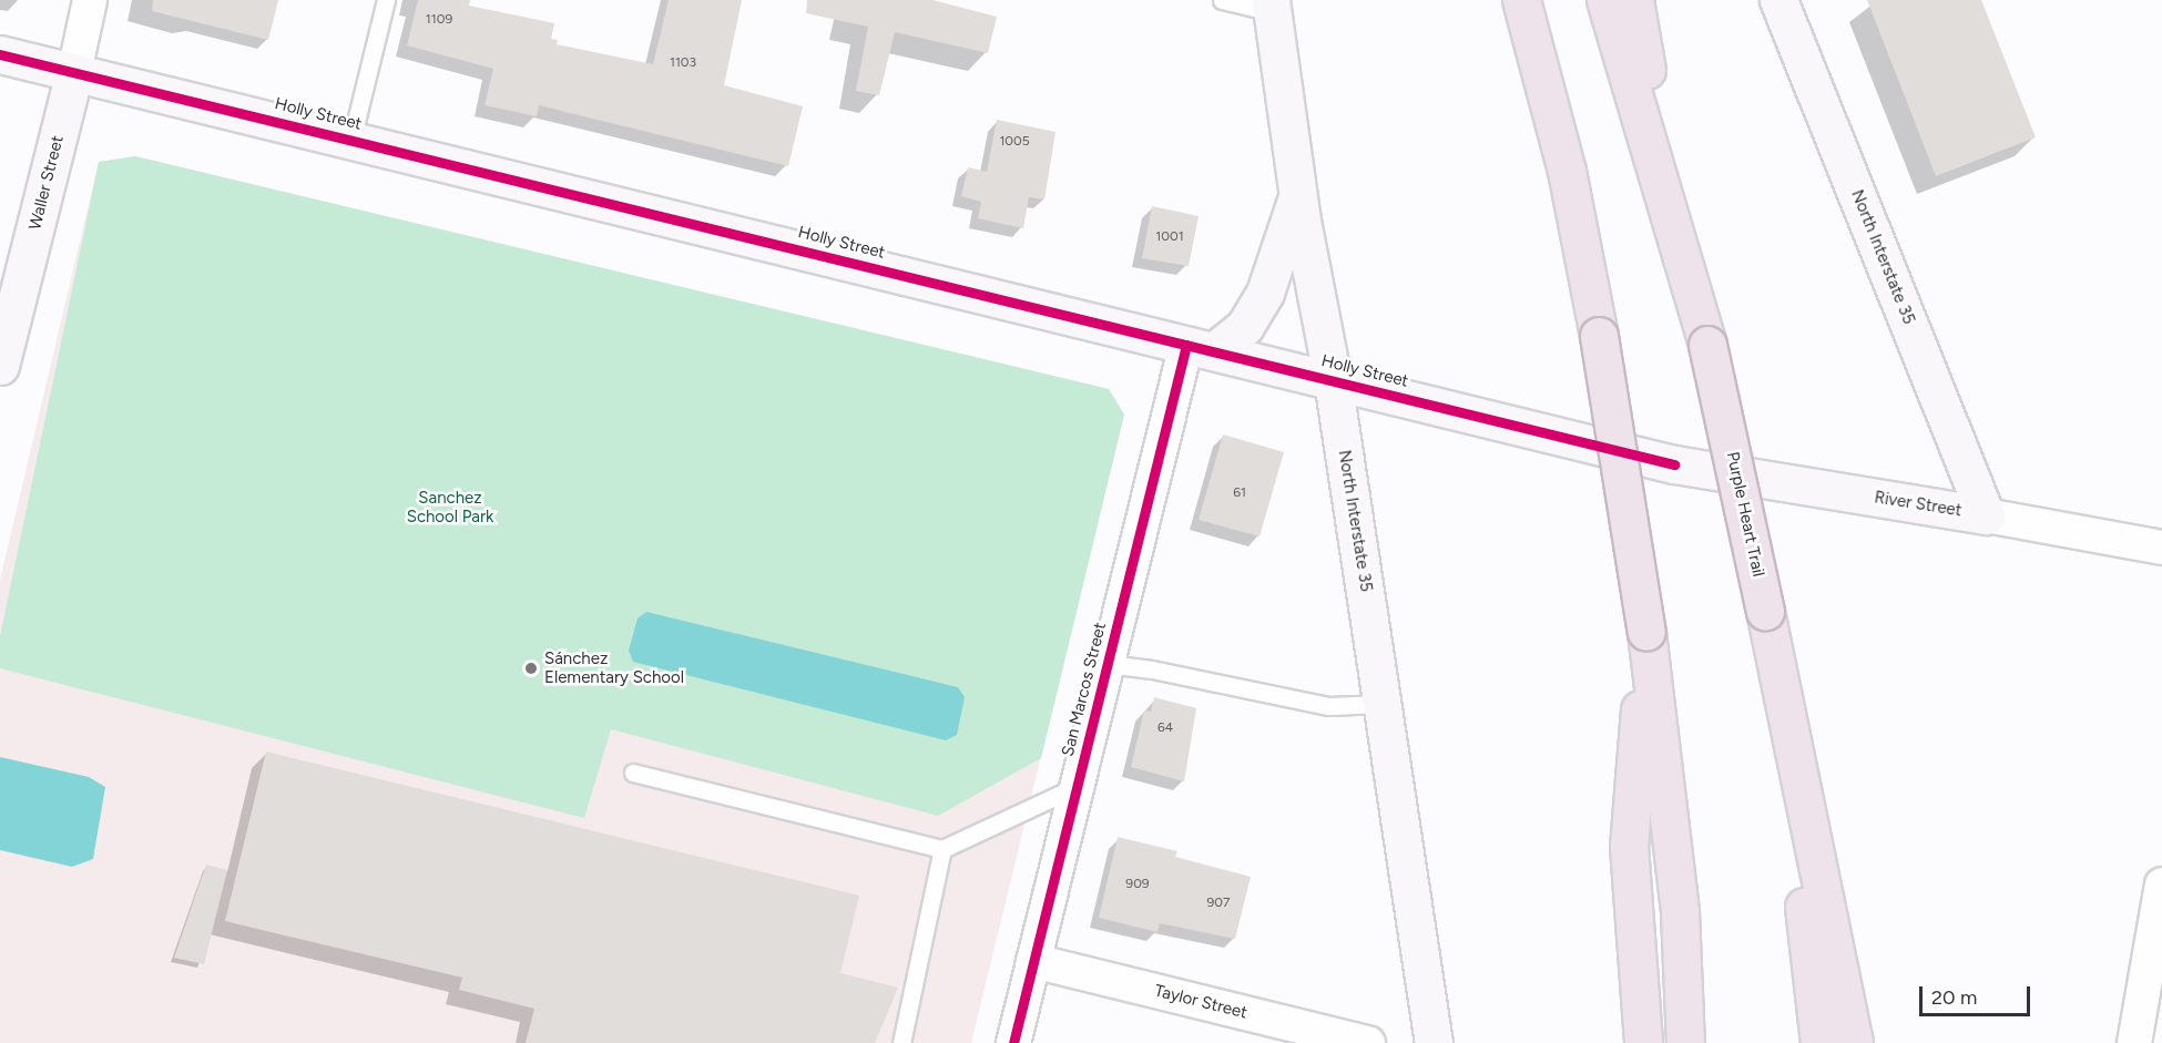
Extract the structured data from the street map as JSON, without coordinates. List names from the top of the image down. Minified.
{"streets":{"highway":["Purple Heart Trail"],"street":["Holly Street","Waller Street","North Interstate 35","River Street","San Marcos Street","Taylor Street"]},"crossings":[["Holly Street","Waller Street"],["Holly Street","North Interstate 35"],["Holly Street","River Street"],["Holly Street","San Marcos Street"],["North Interstate 35","River Street"],["San Marcos Street","Taylor Street"]],"parks":["Sanchez School Park"],"places":["Sánchez Elementary School"],"house_numbers":["1109","1103","1005","1001","61","64","909","907"],"scale_bar":"20 m"}
